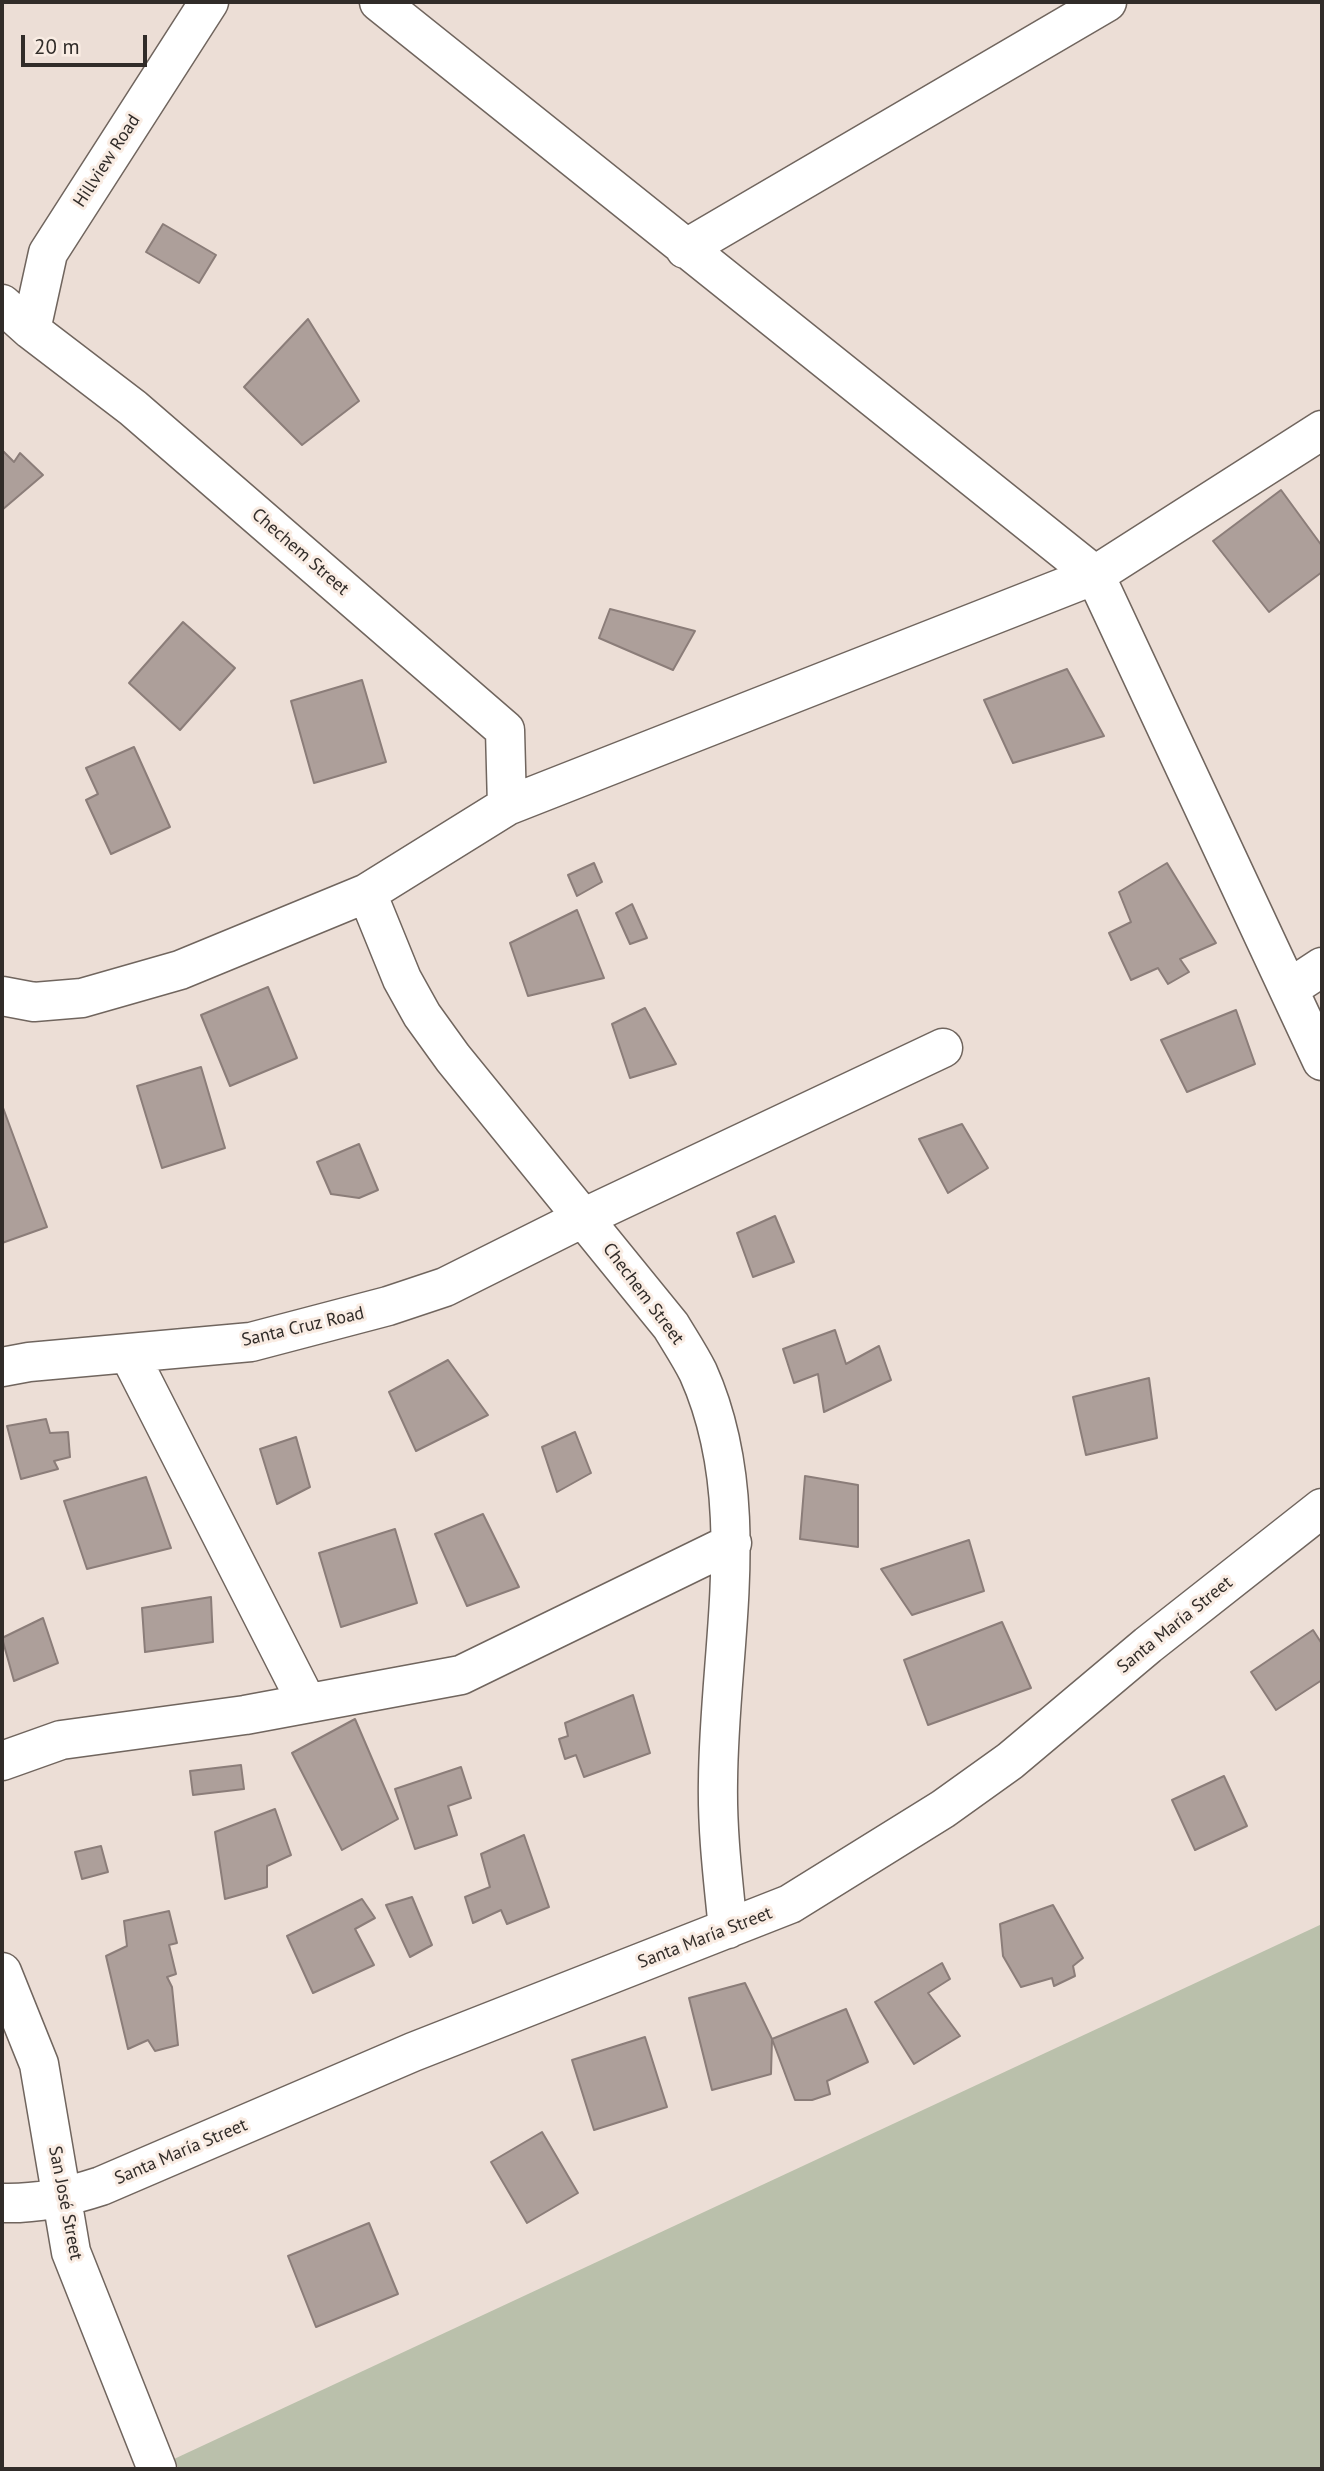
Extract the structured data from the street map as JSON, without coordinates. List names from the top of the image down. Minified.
{"streets":{"street":["Hillview Road","Chechem Street","Santa Cruz Road","Santa María Street","San José Street"]},"crossings":[["Hillview Road","Chechem Street"],["Chechem Street","Santa Cruz Road"],["Chechem Street","Santa María Street"],["Santa María Street","San José Street"]],"scale_bar":"20 m"}
